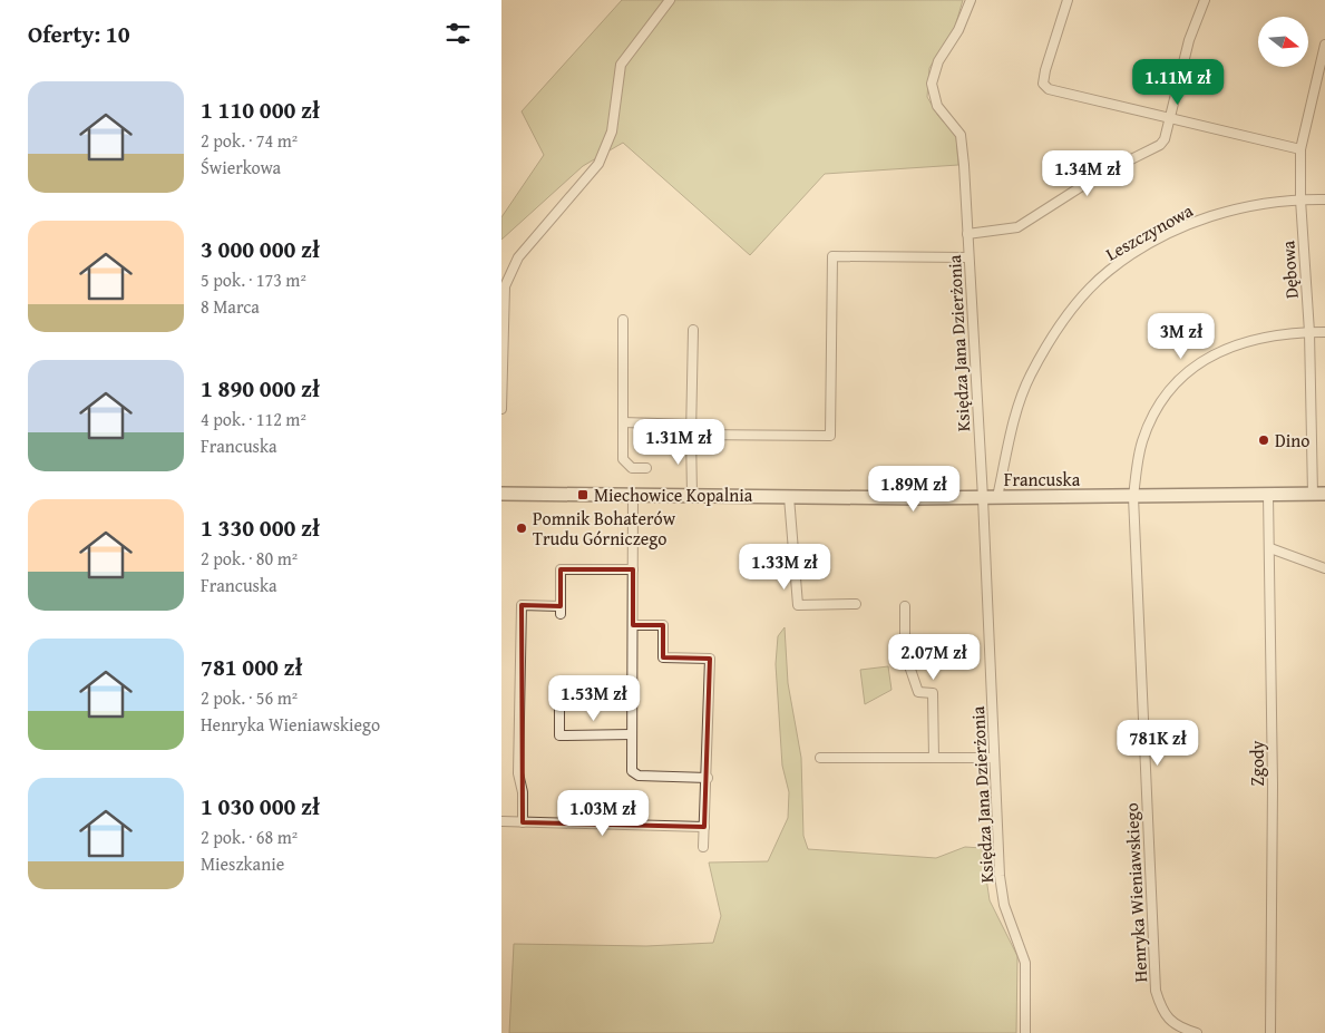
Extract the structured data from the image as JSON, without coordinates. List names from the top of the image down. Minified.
{"streets":{"street":["Leszczynowa","Dębowa","Księdza Jana Dzierżonia","Francuska","Zgody","Henryka Wieniawskiego"]},"crossings":[["Leszczynowa","Dębowa"],["Leszczynowa","Francuska"],["Dębowa","Francuska"],["Dębowa","Henryka Wieniawskiego"],["Księdza Jana Dzierżonia","Francuska"],["Francuska","Zgody"],["Francuska","Henryka Wieniawskiego"]],"places":{"other":["Dino","Pomnik Bohaterów Trudu Górniczego"],"transit":["Miechowice Kopalnia"]},"north":"right","page":{"heading":"Oferty: 10","price":["1.11M zł","1.34M zł","3M zł","1.31M zł","1.89M zł","1.33M zł","2.07M zł","1.53M zł","781K zł","1.03M zł"],"list":[{"name":"1 110 000 zł","note":"2 pok. · 74 m² · Świerkowa"},{"name":"3 000 000 zł","note":"5 pok. · 173 m² · 8 Marca"},{"name":"1 890 000 zł","note":"4 pok. · 112 m² · Francuska"},{"name":"1 330 000 zł","note":"2 pok. · 80 m² · Francuska"},{"name":"781 000 zł","note":"2 pok. · 56 m² · Henryka Wieniawskiego"},{"name":"1 030 000 zł","note":"2 pok. · 68 m² · Mieszkanie"}]}}
